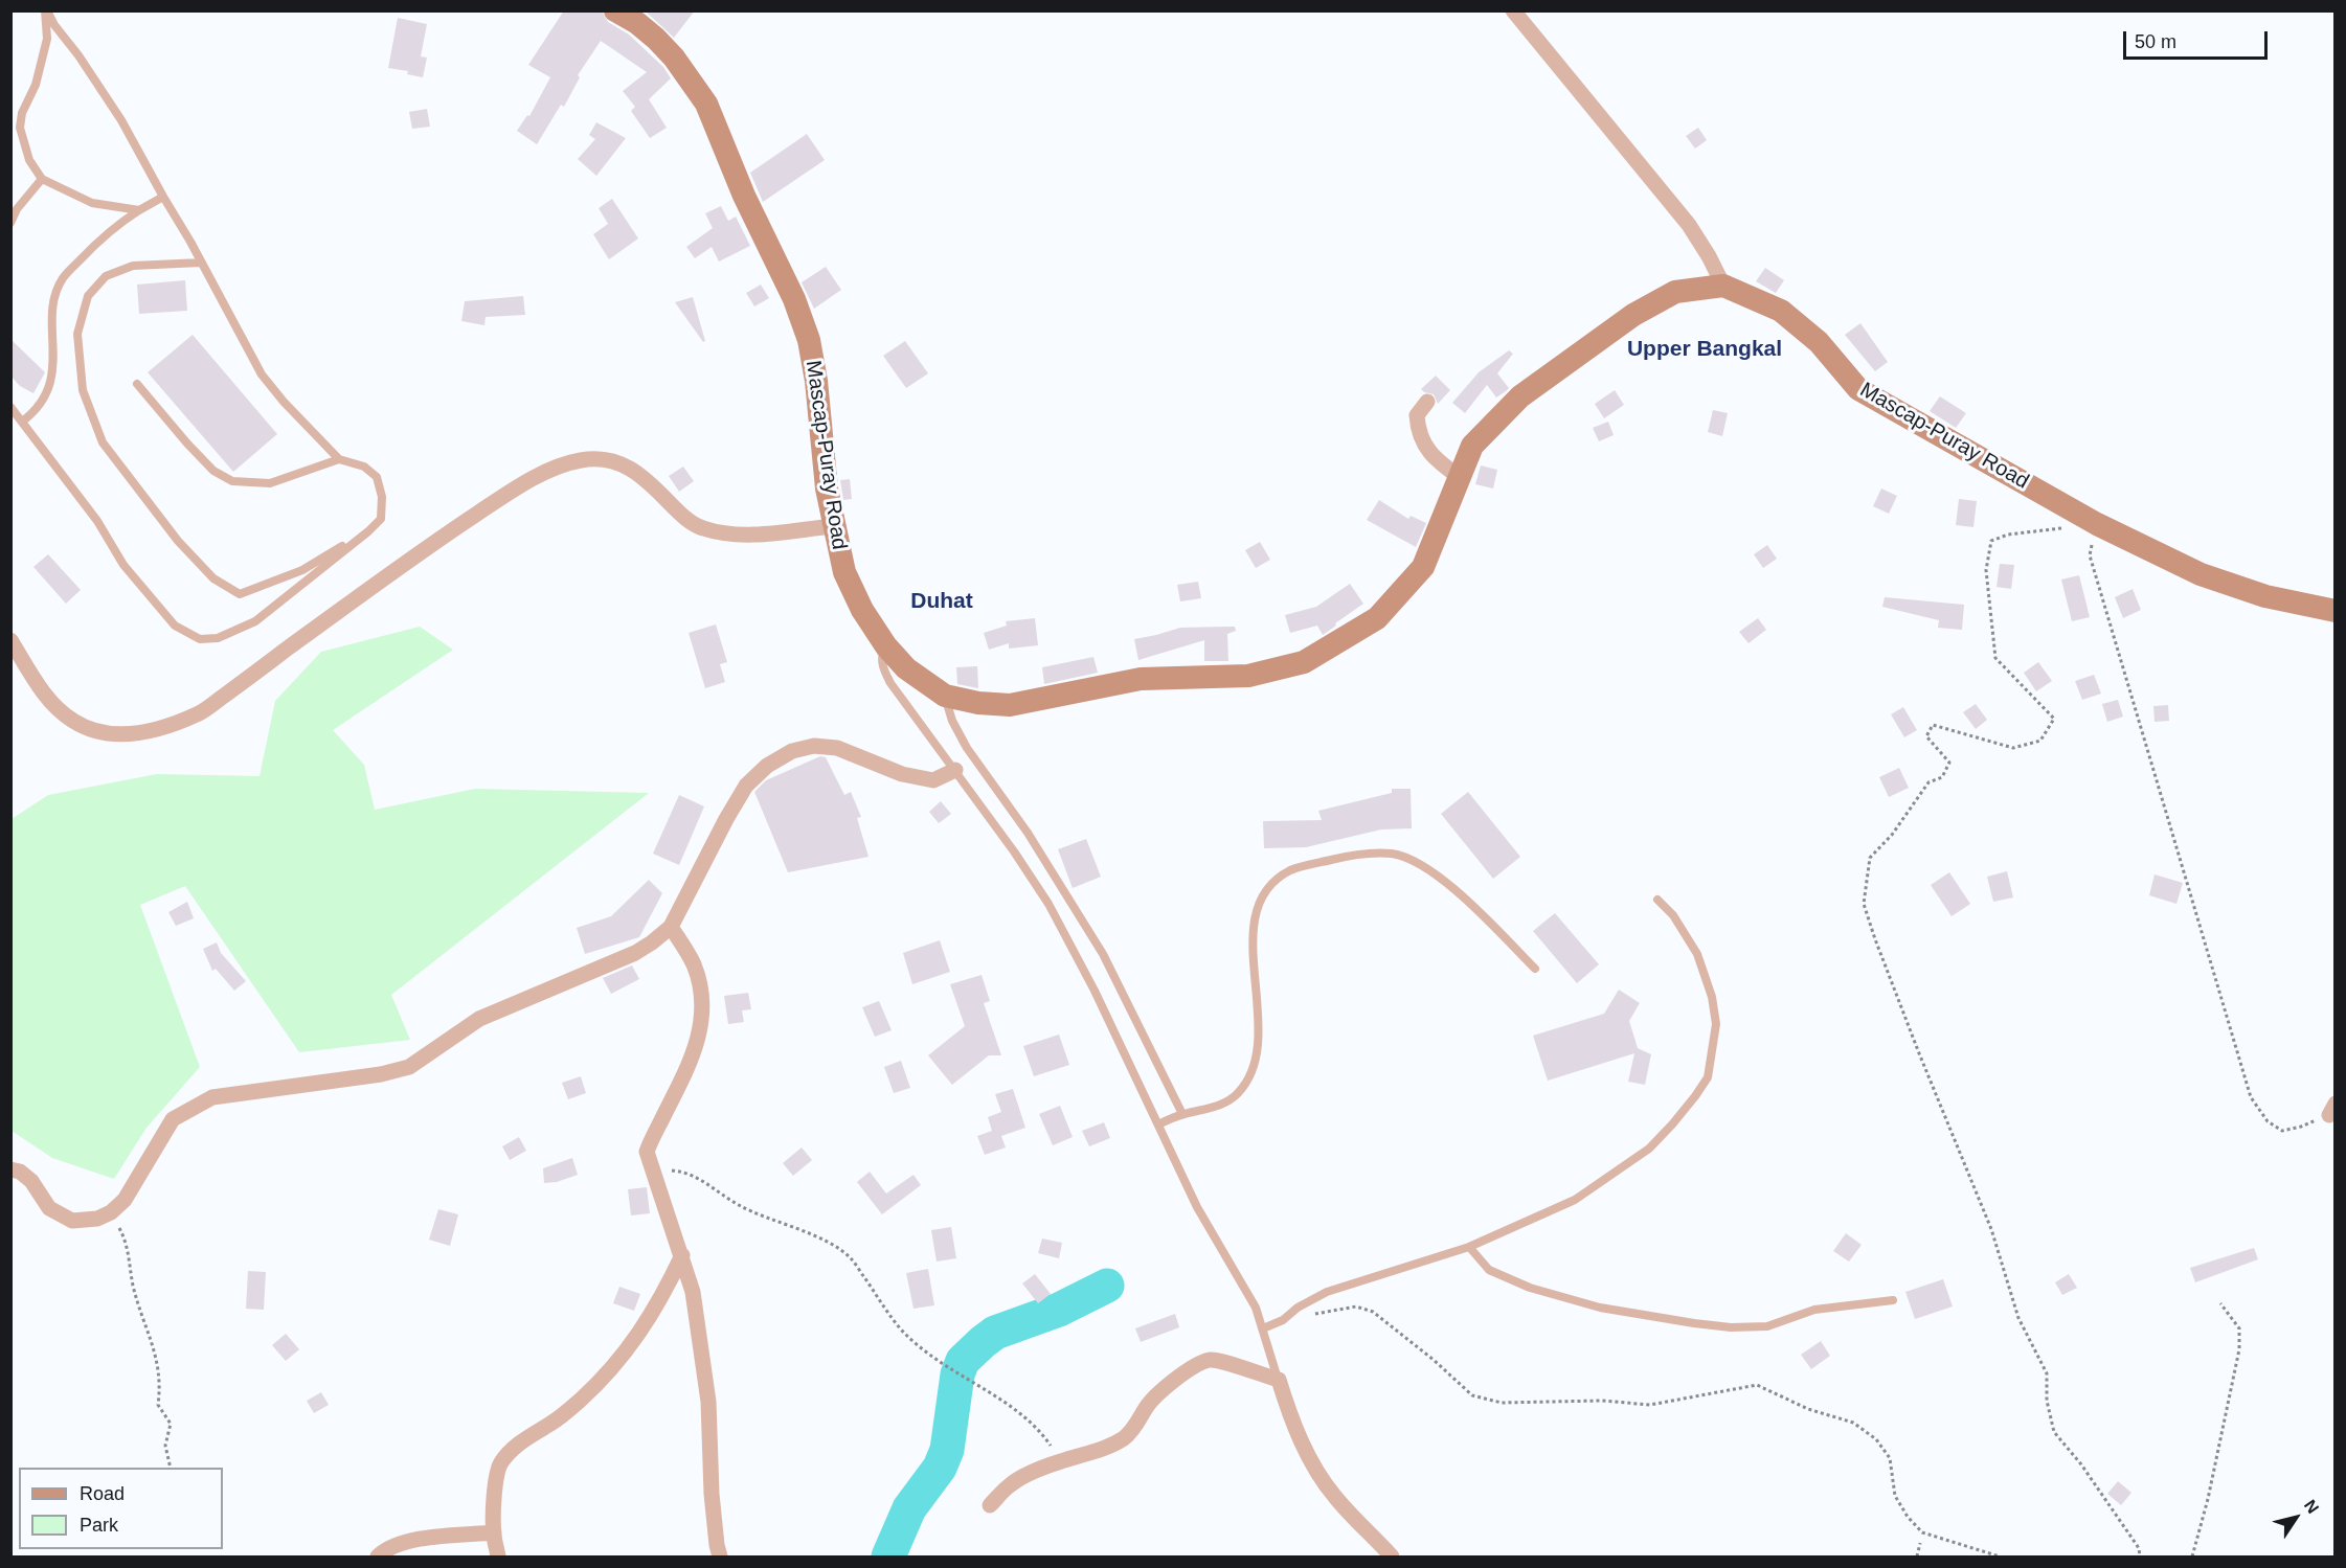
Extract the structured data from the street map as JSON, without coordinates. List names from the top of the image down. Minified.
{"streets":{"street":["Mascap-Puray Road"]},"districts":["Upper Bangkal","Duhat"],"legend":["Road","Park"],"scale_bar":"50 m","north":"top right"}
